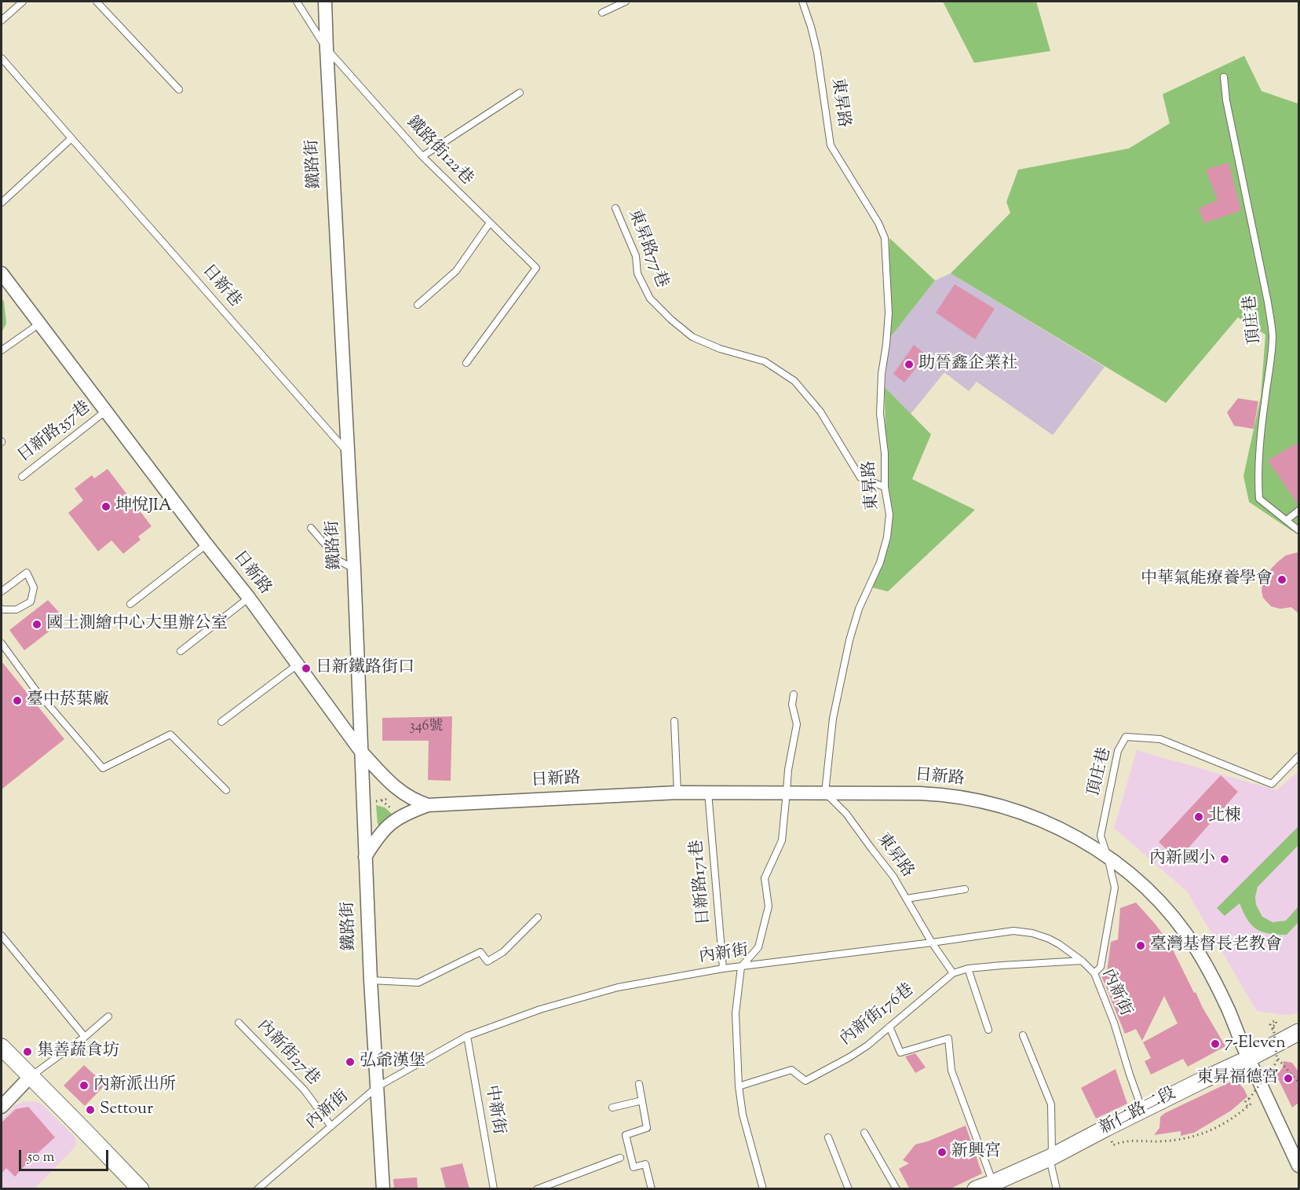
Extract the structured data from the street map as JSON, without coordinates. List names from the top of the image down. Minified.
{"streets":{"street":["鐵路街","日新路","新仁路二段"],"lane":["東昇路","鐵路街122巷","東昇路77巷","日新巷","頂庄巷","日新路357巷","日新路171巷","內新街","內新街176巷","內新街27巷","中新街"]},"crossings":[["東昇路","東昇路77巷"],["東昇路","日新路"],["東昇路","內新街"],["鐵路街122巷","鐵路街"],["鐵路街","日新巷"],["鐵路街","日新路"],["鐵路街","內新街"],["頂庄巷","日新路"],["頂庄巷","內新街"],["日新路357巷","日新路"],["日新路","日新路171巷"],["日新路","新仁路二段"],["日新路171巷","內新街"],["內新街","內新街176巷"],["內新街","內新街27巷"],["內新街","中新街"],["內新街","新仁路二段"]],"places":["助晉鑫企業社","坤悅JIA","中華氣能療養學會","國土測繪中心大里辦公室","日新鐵路街口","臺中菸葉廠","北棟","內新國小","臺灣基督長老教會","7-Eleven","集善蔬食坊","弘爺漢堡","東昇福德宮","內新派出所","Settour","新興宮"],"house_numbers":["346號"],"scale_bar":"50 m"}
